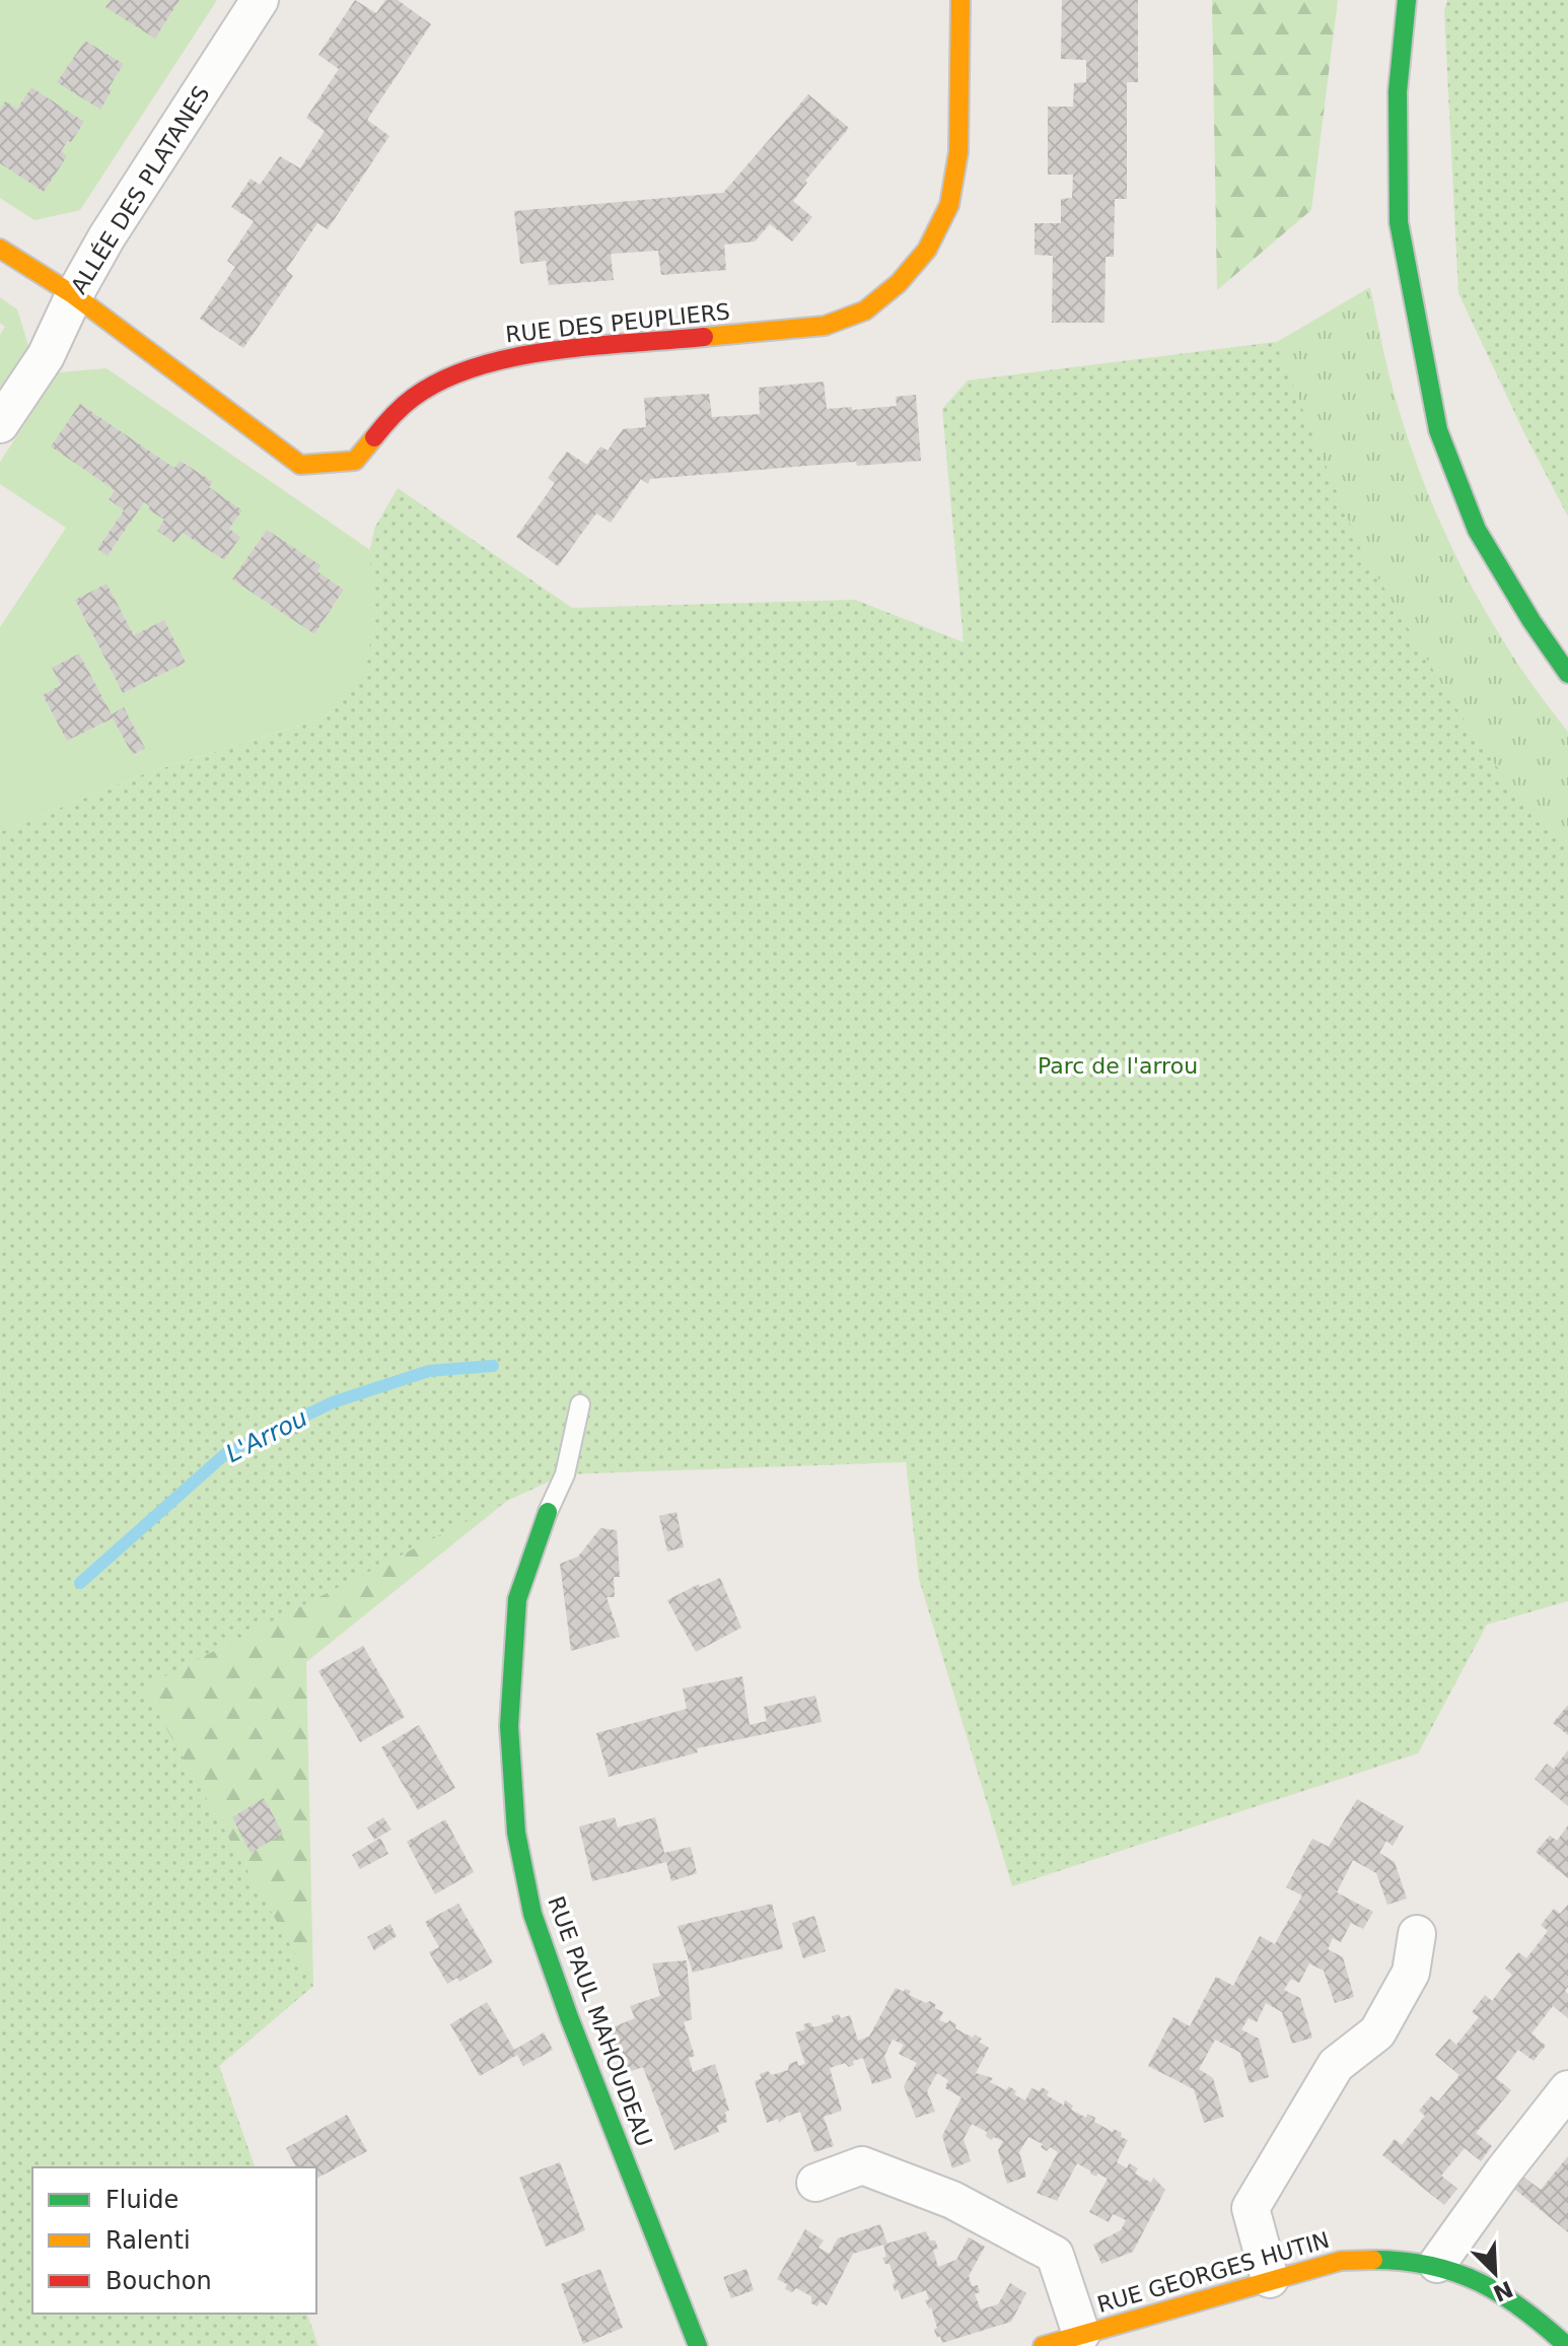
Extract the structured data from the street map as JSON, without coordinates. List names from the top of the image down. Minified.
{"streets":{"street":["ALLÉE DES PLATANES","RUE DES PEUPLIERS","RUE PAUL MAHOUDEAU","RUE GEORGES HUTIN"]},"crossings":[["ALLÉE DES PLATANES","RUE DES PEUPLIERS"]],"water":["L'Arrou"],"parks":["Parc de l'arrou"],"legend":["Fluide","Ralenti","Bouchon"],"north":"bottom right"}
